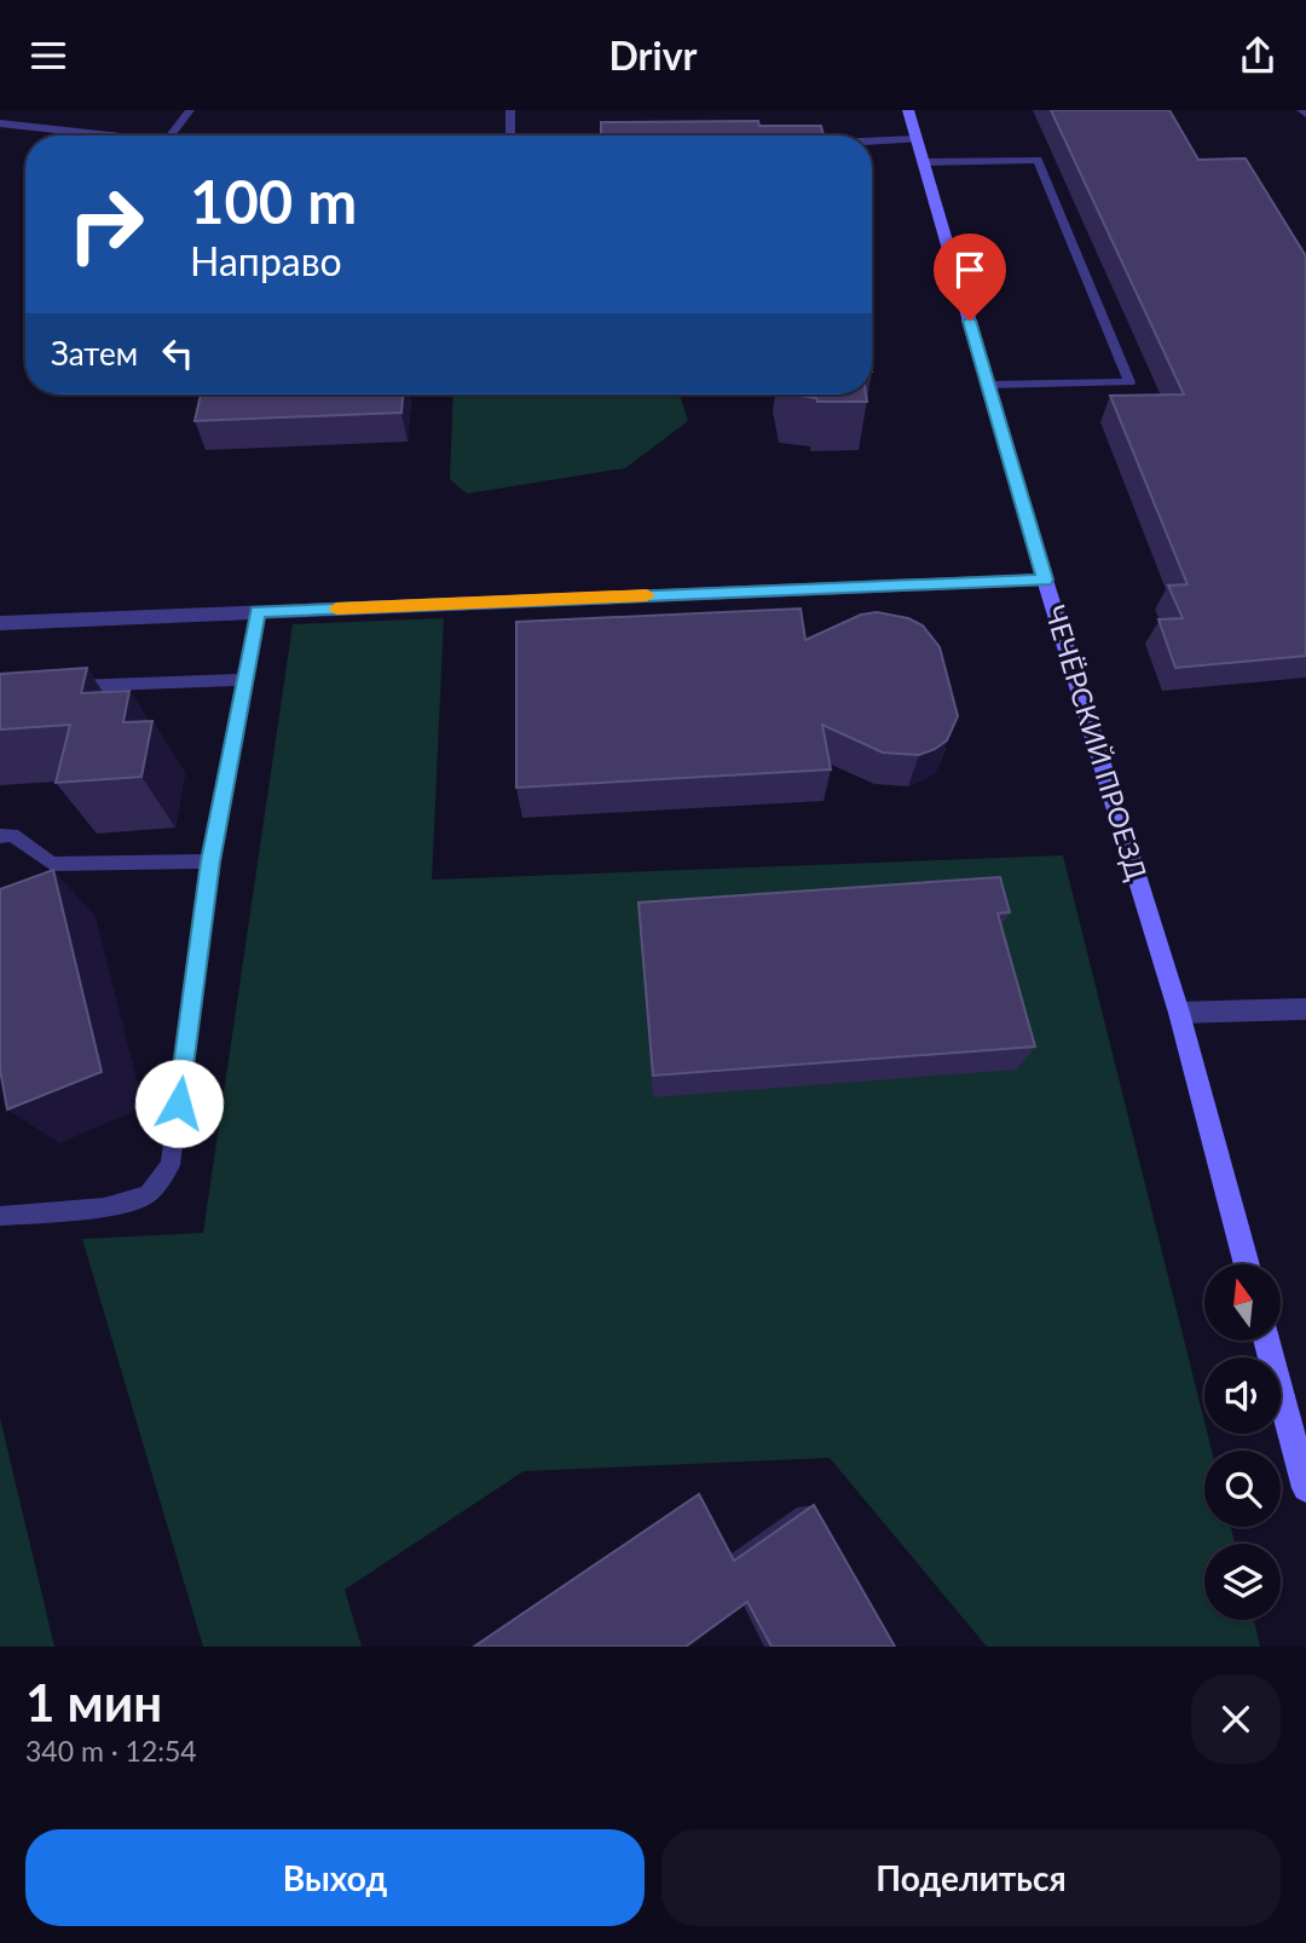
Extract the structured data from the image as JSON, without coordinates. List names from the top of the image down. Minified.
{"streets":{"main road":["ЧЕЧЁРСКИЙ ПРОЕЗД"]},"north":"top","page":{"header":"Drivr","turn":["100 m","Направо"],"then":"Затем","heading":["1 мин","340 m · 12:54"],"buttons":["Выход","Поделиться"]}}
